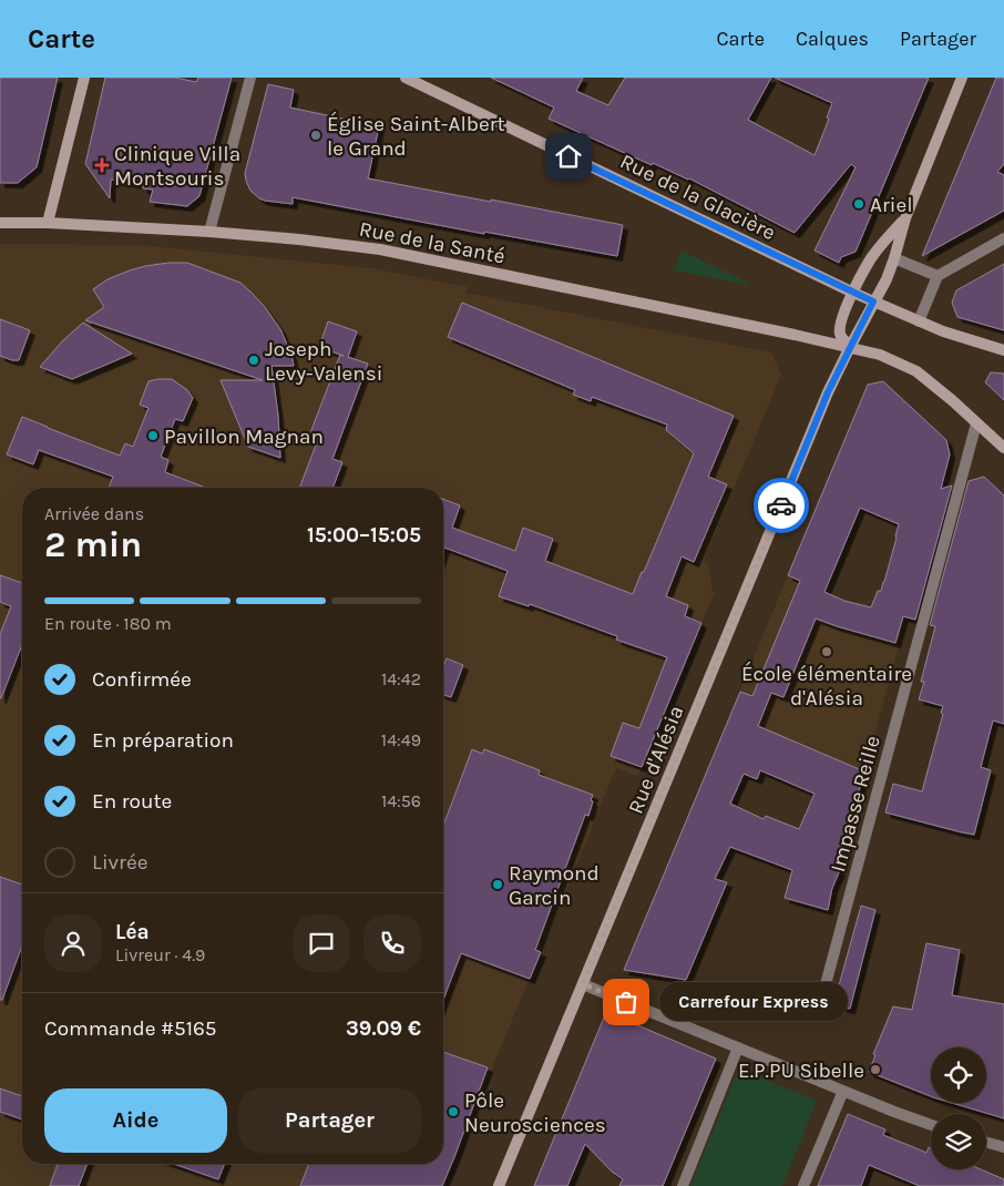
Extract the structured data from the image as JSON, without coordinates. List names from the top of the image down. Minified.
{"streets":{"street":["Rue de la Glacière","Rue de la Santé","Rue d'Alésia","Impasse Reille"]},"crossings":[["Rue de la Glacière","Rue d'Alésia"],["Rue de la Santé","Rue d'Alésia"],["Rue de la Santé","Impasse Reille"]],"places":{"other":["Église Saint-Albert le Grand","Ariel","Joseph Levy-Valensi","Pavillon Magnan","École élémentaire d'Alésia","Raymond Garcin","Carrefour Express","E.P.PU Sibelle","Pôle Neurosciences"],"health":["Clinique Villa Montsouris"]},"page":{"header":"Carte","nav":["Carte","Calques","Partager"],"heading":["2 min","Arrivée dans","15:00–15:05"],"panel":["Léa","Livreur · 4.9","Commande #5165","39.09 €"],"bar":"En route · 180 m","list":[["Confirmée","14:42"],["En préparation","14:49"],["En route","14:56"],"Livrée"],"bubble":"Carrefour Express","buttons":["Aide","Partager"]}}
